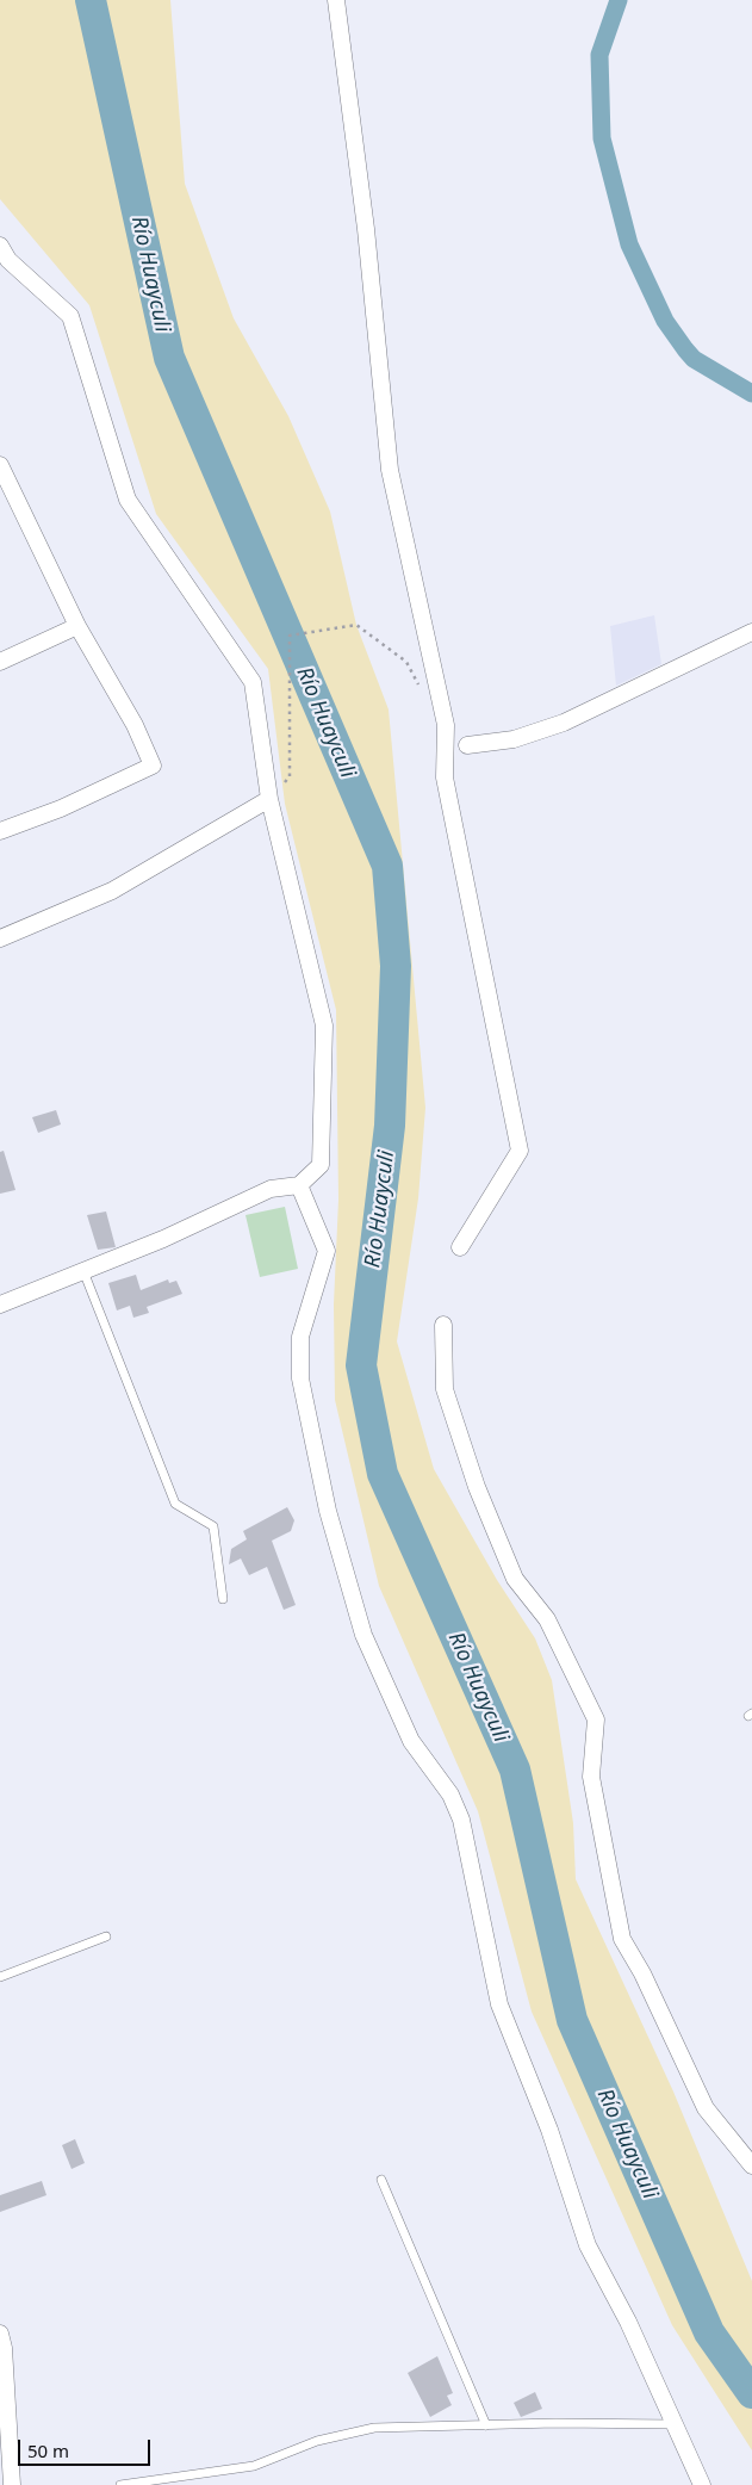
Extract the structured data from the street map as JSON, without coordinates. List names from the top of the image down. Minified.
{"water":["Río Huayculi"],"scale_bar":"50 m"}
